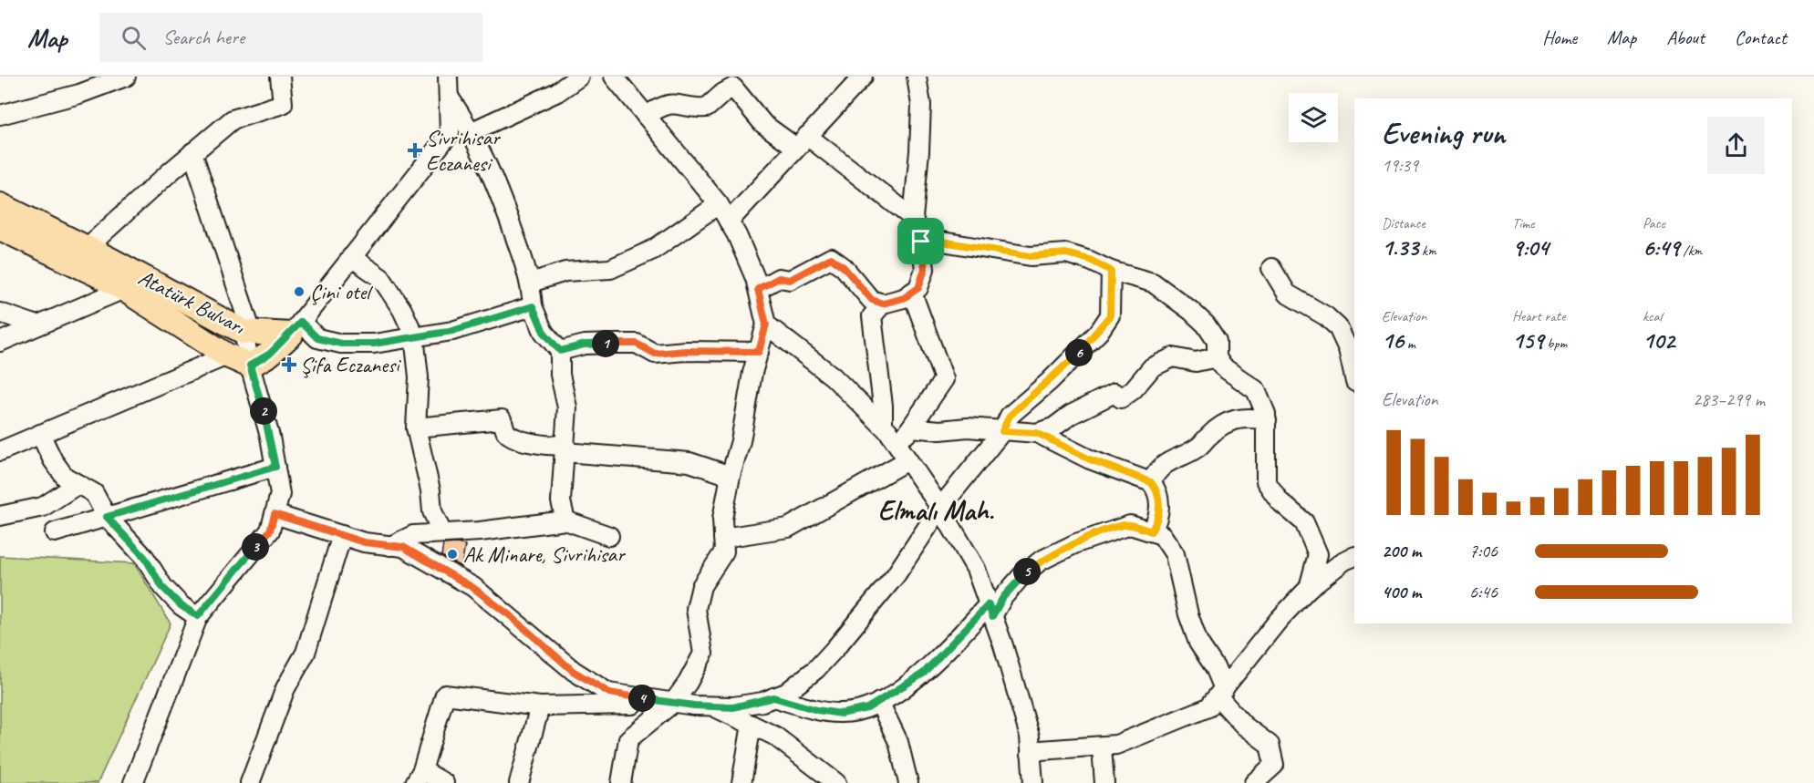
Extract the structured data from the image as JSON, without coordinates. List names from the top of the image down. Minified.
{"streets":{"main road":["Atatürk Bulvarı"]},"districts":["Elmalı Mah."],"places":{"health":["Sivrihisar Eczanesi","Şifa Eczanesi"],"other":["Çini otel","Ak Minare, Sivrihisar"]},"page":{"header":"Map","search":"Search here","nav":["Home","Map","About","Contact"],"heading":["Evening run","19:39"],"stats":[["Distance","1.33 km"],["Time","9:04"],["Pace","6:49 /km"],["Elevation","16 m"],["Heart rate","159 bpm"],["kcal","102"]],"pins":["1","6","2","3","5","4"],"chart":["Elevation","283–299 m"],"list":[{"name":"200 m","note":"7:06"},{"name":"400 m","note":"6:46"}]}}
